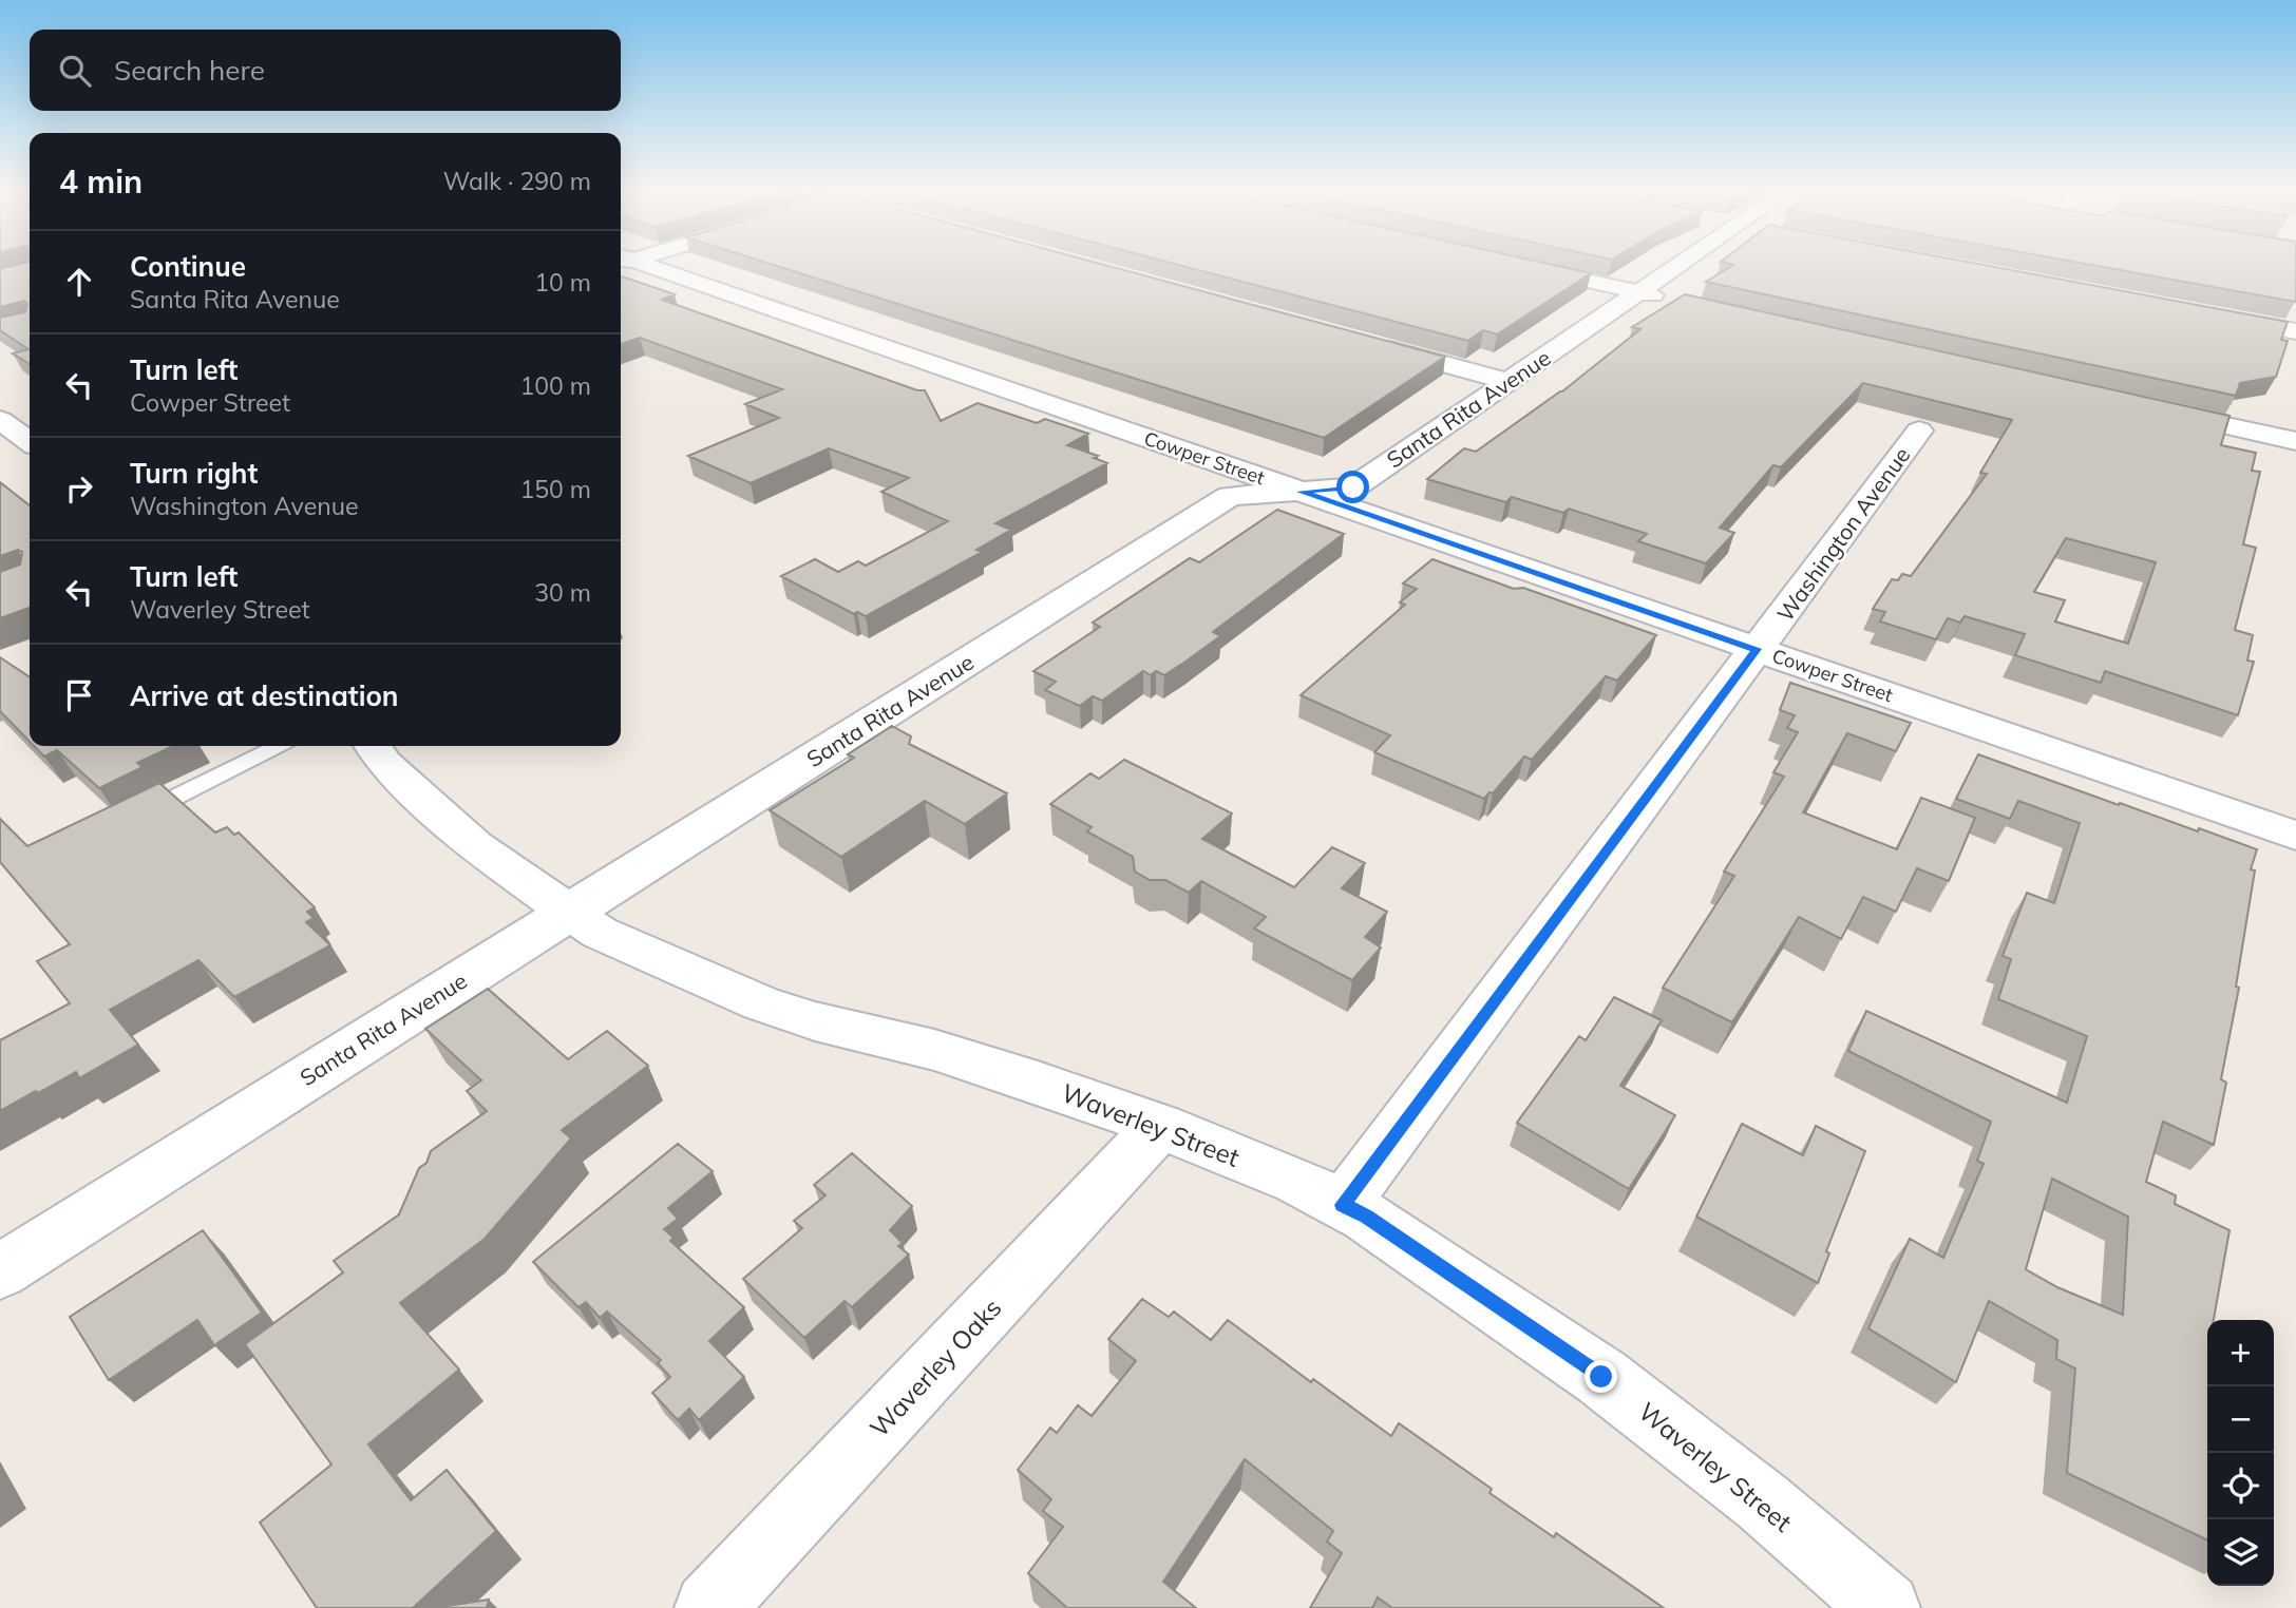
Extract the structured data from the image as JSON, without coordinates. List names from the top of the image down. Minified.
{"streets":{"street":["Santa Rita Avenue","Cowper Street","Washington Avenue","Waverley Street","Waverley Oaks"]},"crossings":[["Santa Rita Avenue","Cowper Street"],["Santa Rita Avenue","Waverley Street"],["Cowper Street","Washington Avenue"],["Washington Avenue","Waverley Street"],["Waverley Street","Waverley Oaks"]],"page":{"search":"Search here","heading":["4 min","Walk · 290 m"],"list":[["Continue","Santa Rita Avenue","10 m"],["Turn left","Cowper Street","100 m"],["Turn right","Washington Avenue","150 m"],["Turn left","Waverley Street","30 m"],"Arrive at destination"],"map_buttons":["+","−"]}}
